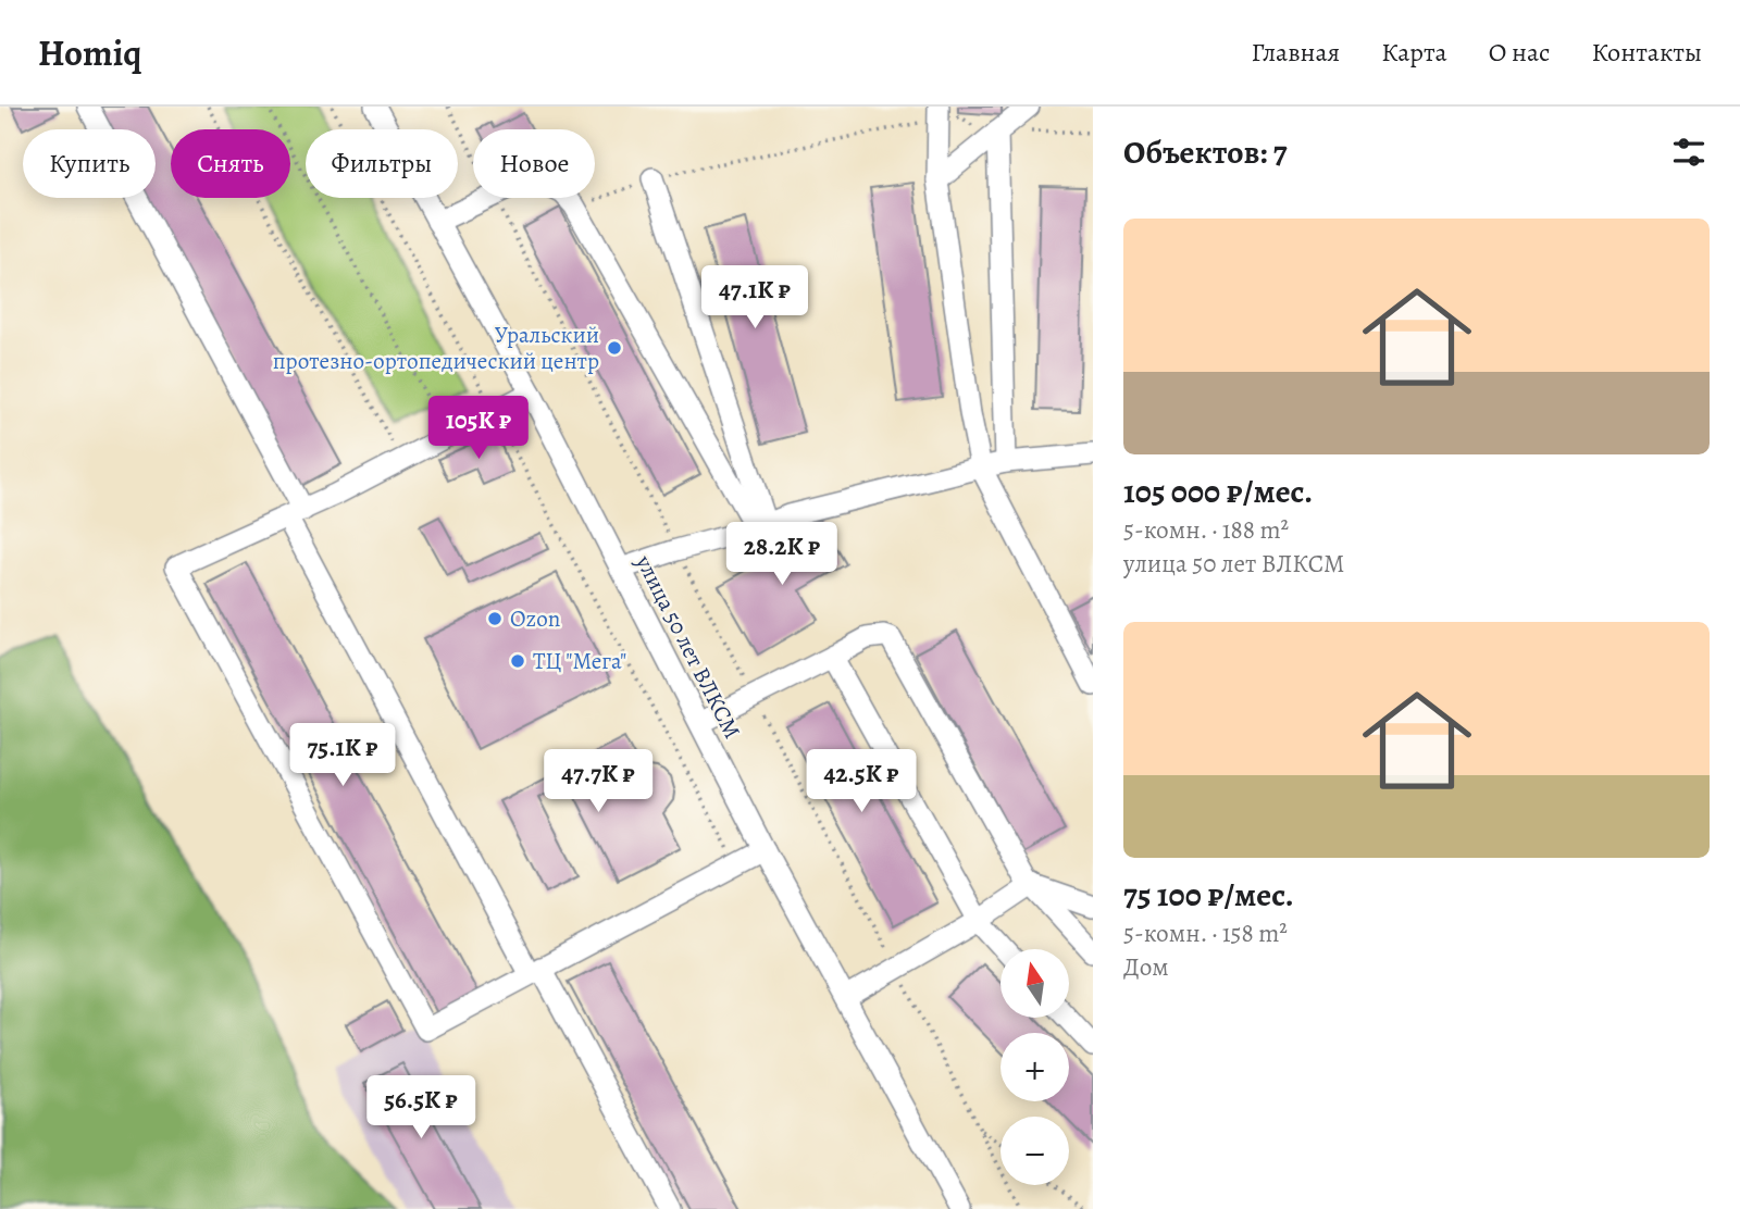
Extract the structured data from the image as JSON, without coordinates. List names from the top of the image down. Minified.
{"streets":{"street":["улица 50 лет ВЛКСМ"]},"places":["Уральский протезно-ортопедический центр","Ozon","ТЦ \"Мега\""],"north":"top","page":{"header":"Homiq","nav":["Главная","Карта","О нас","Контакты"],"heading":"Объектов: 7","chip":["Купить","Снять","Фильтры","Новое"],"list":[{"name":"105 000 ₽/мес.","note":"5-комн. · 188 m² · улица 50 лет ВЛКСМ"},{"name":"75 100 ₽/мес.","note":"5-комн. · 158 m² · Дом"}],"price":["47.1K ₽","105K ₽","28.2K ₽","75.1K ₽","47.7K ₽","42.5K ₽","56.5K ₽"],"map_buttons":["+","−"]}}
